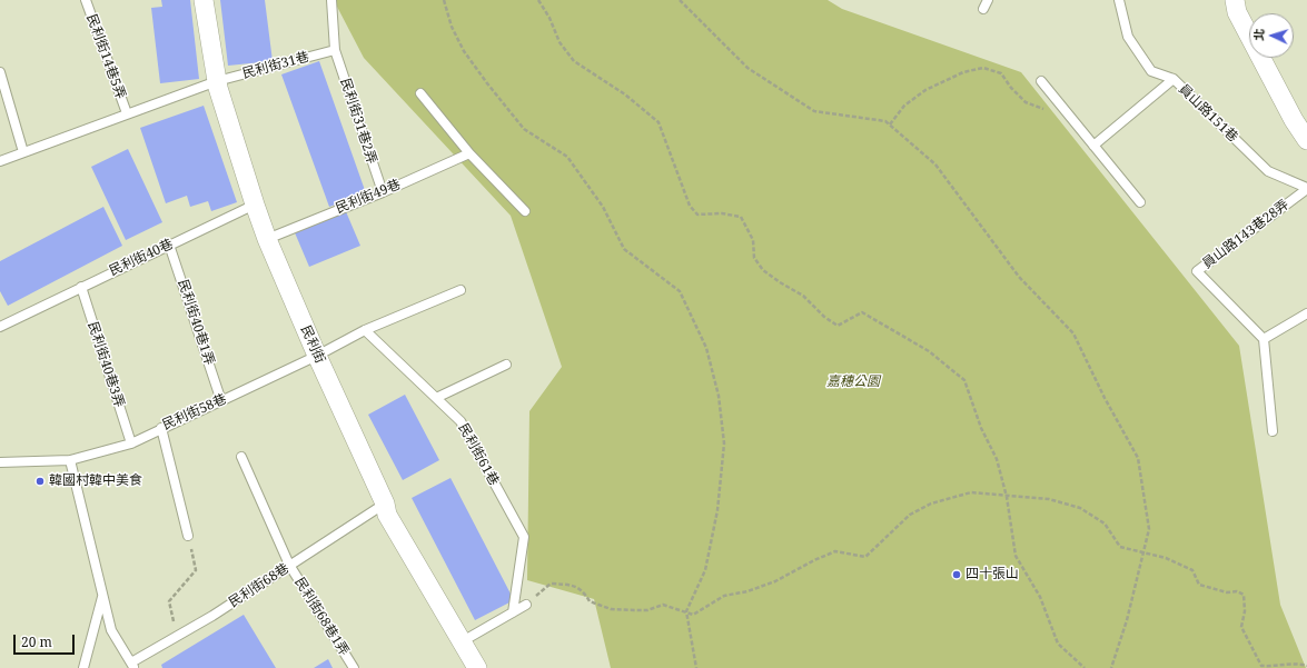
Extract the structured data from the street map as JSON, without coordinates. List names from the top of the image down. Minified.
{"streets":{"street":["民利街"],"lane":["民利街14巷5弄","民利街31巷","員山路151巷","民利街31巷2弄","民利街49巷","員山路143巷28弄","民利街40巷","民利街40巷1弄","民利街40巷3弄","民利街58巷","民利街61巷","民利街68巷","民利街68巷1弄"]},"crossings":[["民利街14巷5弄","民利街31巷"],["民利街31巷","民利街31巷2弄"],["民利街31巷","民利街"],["員山路151巷","員山路143巷28弄"],["民利街31巷2弄","民利街49巷"],["民利街49巷","民利街"],["民利街40巷","民利街40巷1弄"],["民利街40巷","民利街"],["民利街40巷","民利街40巷3弄"],["民利街40巷1弄","民利街58巷"],["民利街","民利街58巷"],["民利街","民利街68巷"],["民利街40巷3弄","民利街58巷"],["民利街68巷","民利街68巷1弄"]],"parks":["嘉穗公園"],"places":["韓國村韓中美食","四十張山"],"scale_bar":"20 m","north":"left"}
